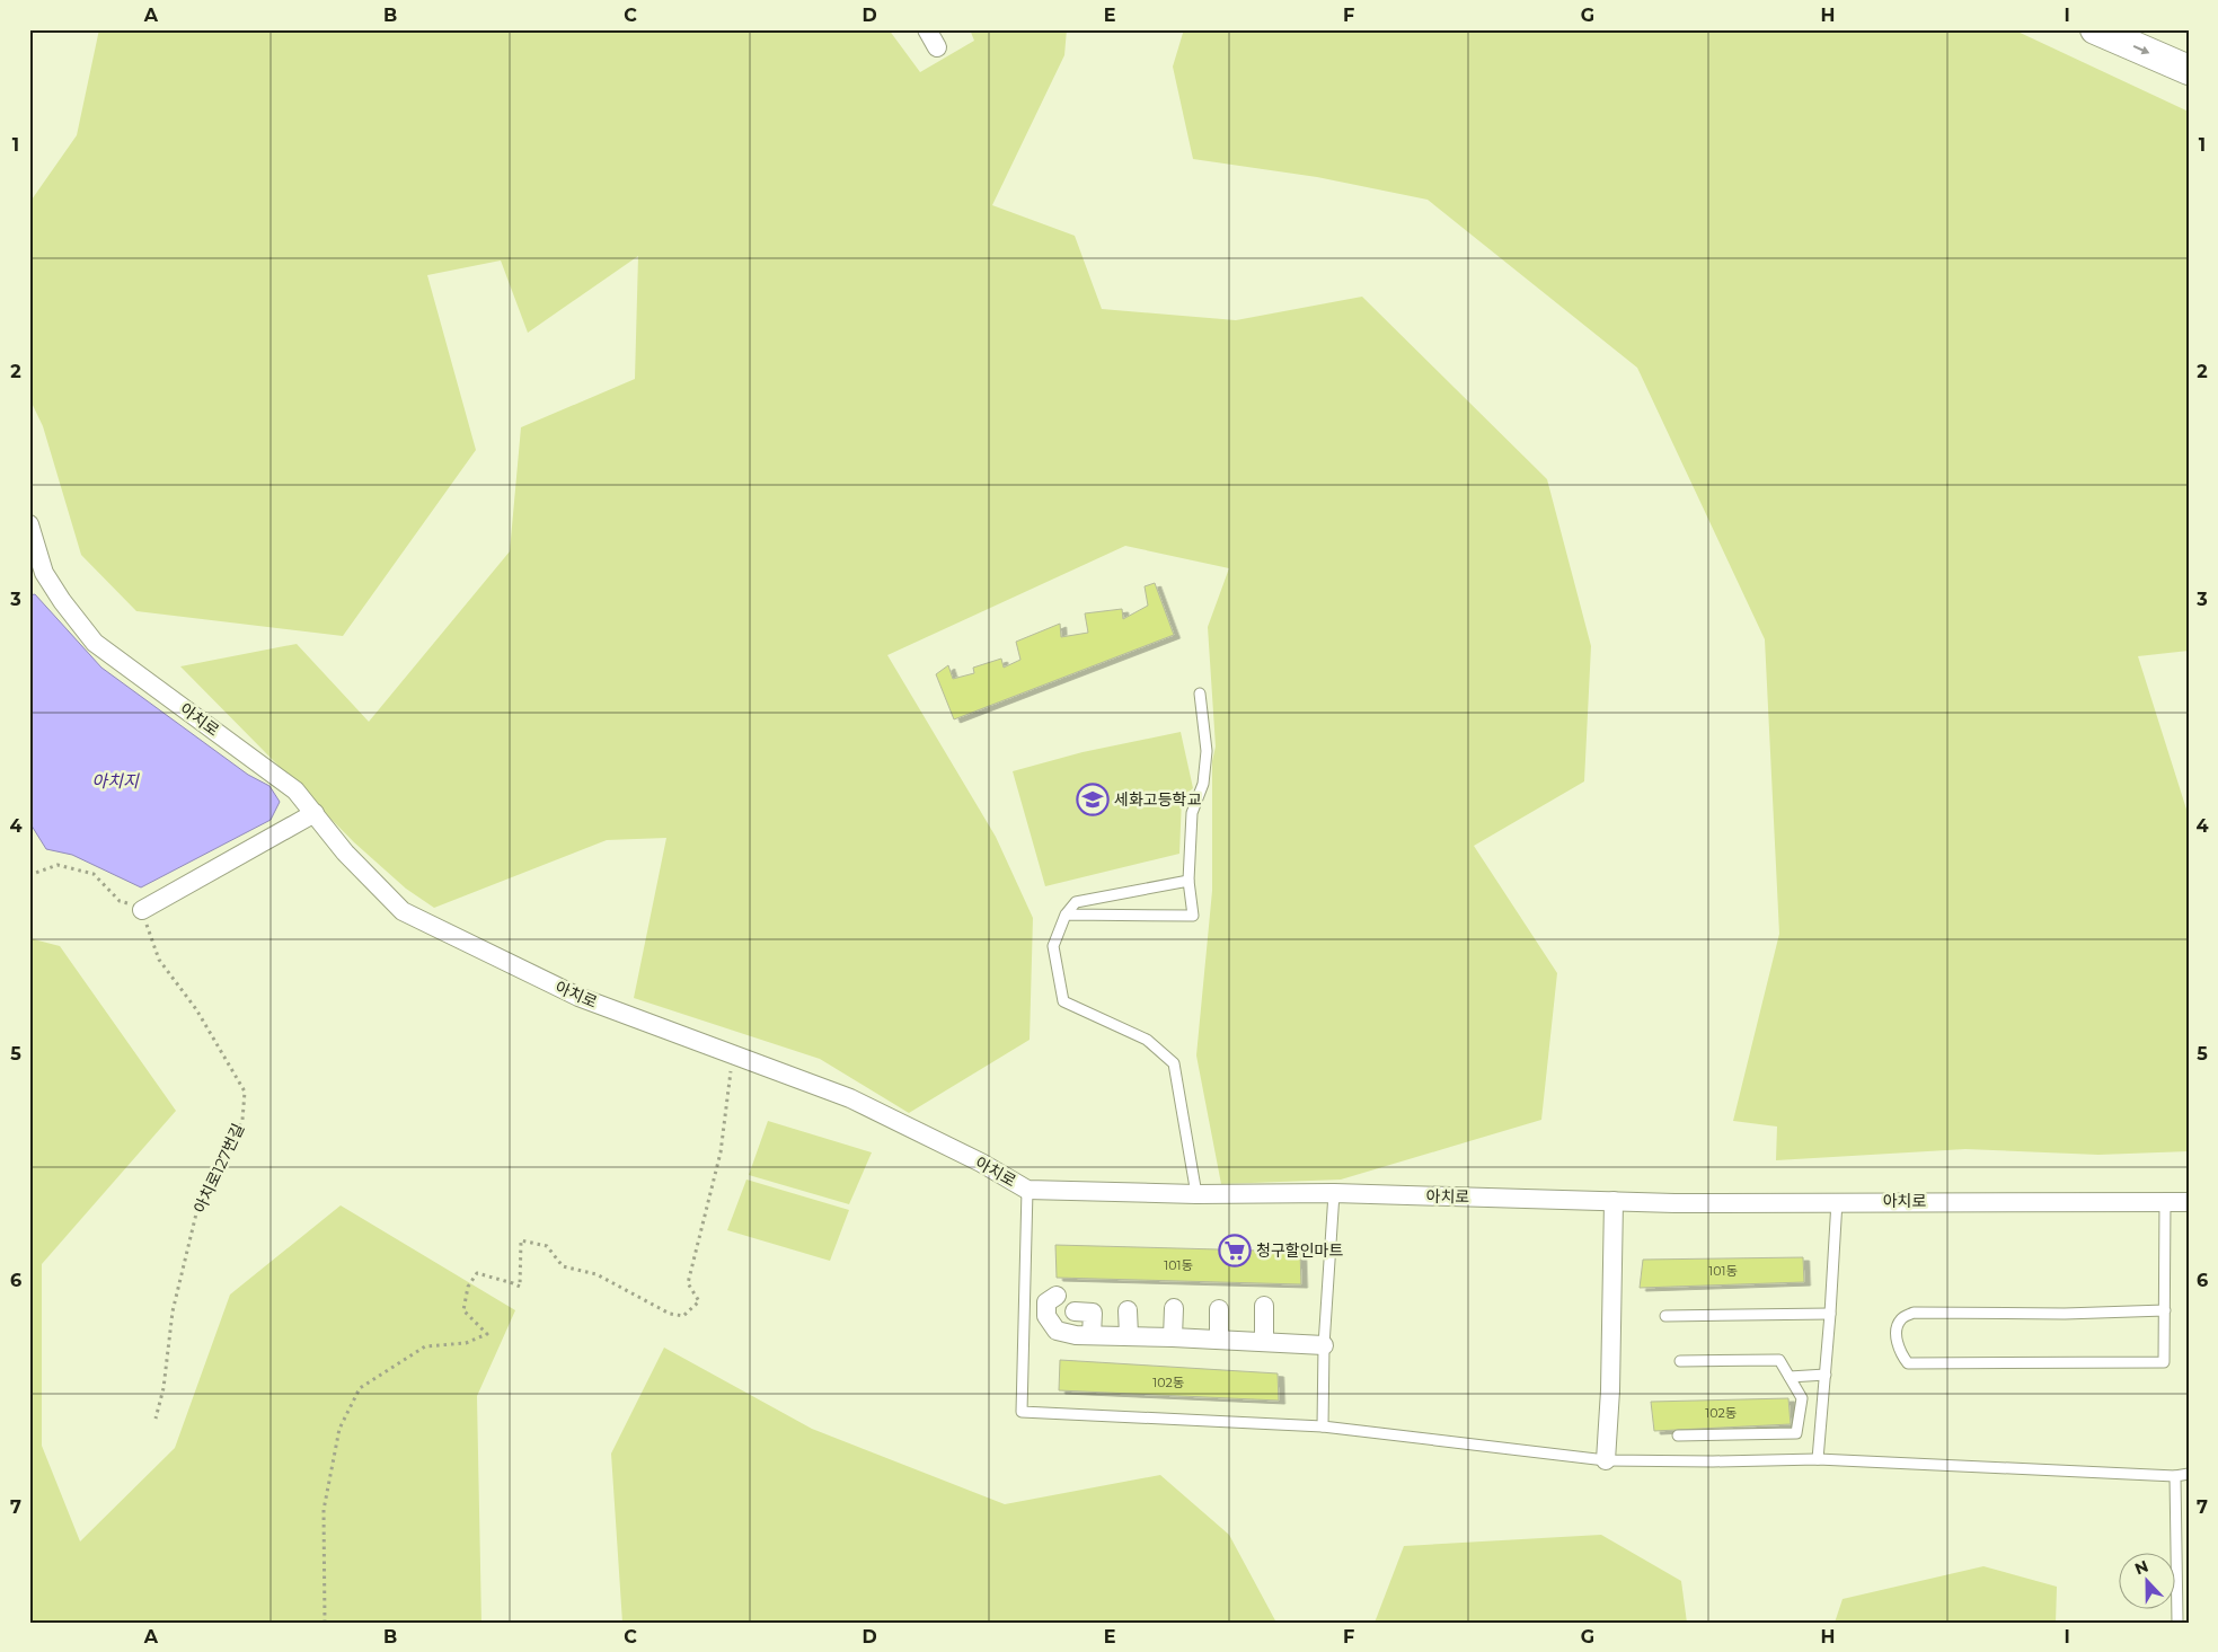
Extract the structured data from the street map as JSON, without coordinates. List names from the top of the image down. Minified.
{"streets":{"street":["아치로"],"path":["아치로127번길"]},"water":["아치지"],"places":{"school or university":["세화고등학교"],"supermarket":["청구할인마트"]},"house_numbers":["101동","101동","102동","102동"],"north":"top","grid":{"columns":["A","B","C","D","E","F","G","H","I"],"rows":["1","2","3","4","5","6","7"]}}
